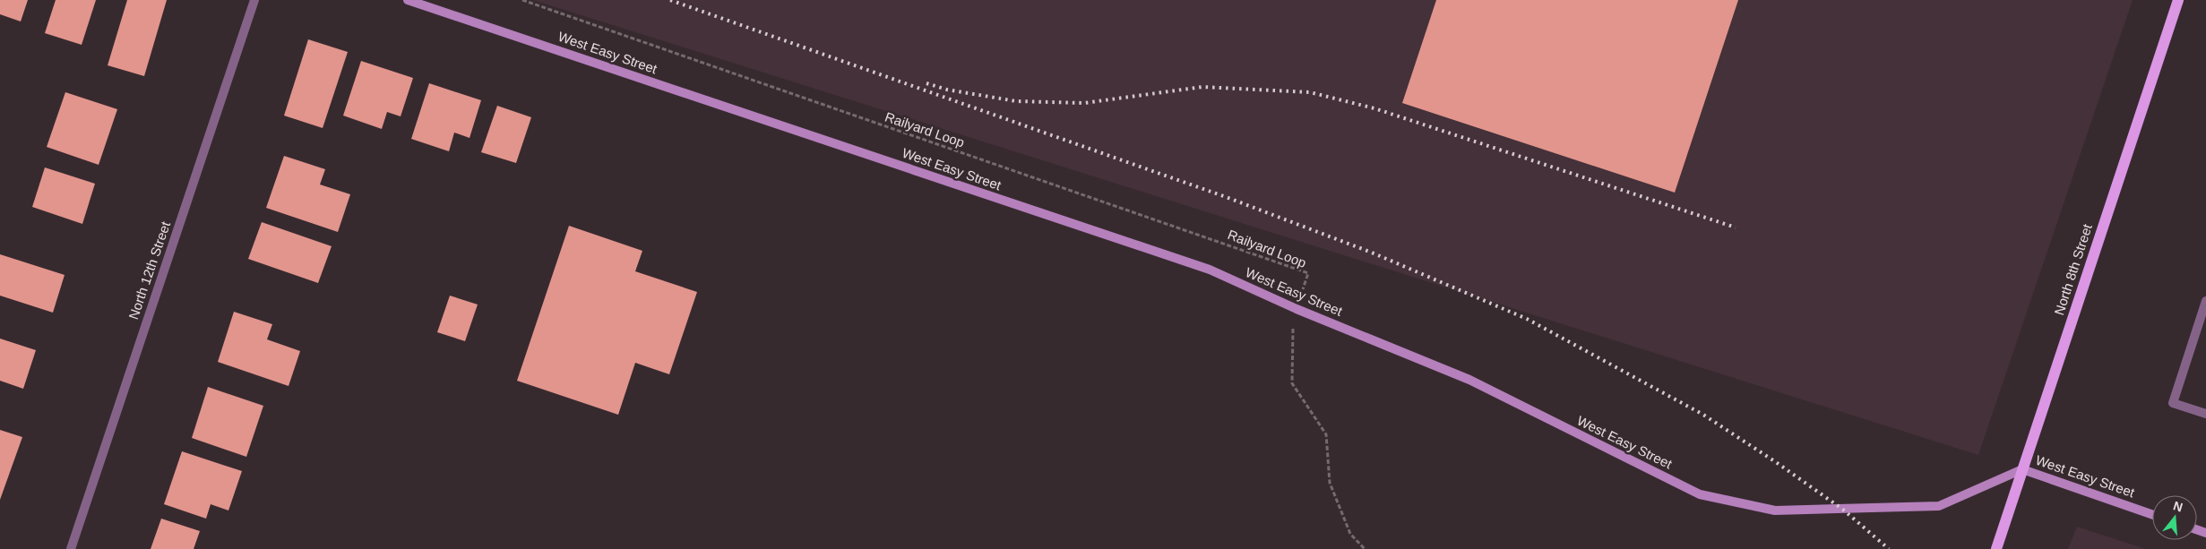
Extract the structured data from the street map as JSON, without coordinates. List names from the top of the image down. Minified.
{"streets":{"main road":["North 8th Street"],"street":["West Easy Street","North 12th Street"],"path":["Railyard Loop"]},"crossings":[["West Easy Street","North 8th Street"]],"north":"top"}
